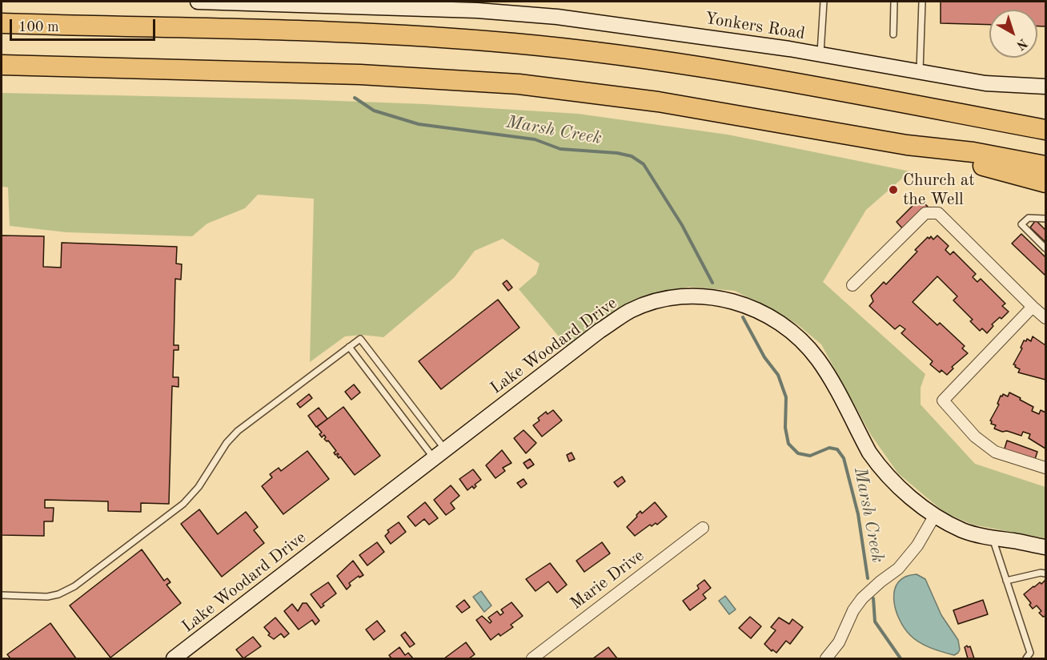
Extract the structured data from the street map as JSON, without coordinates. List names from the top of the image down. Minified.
{"streets":{"street":["Yonkers Road","Lake Woodard Drive","Marie Drive"]},"water":["Marsh Creek"],"places":["Church at the Well"],"scale_bar":"100 m","north":"bottom right"}
